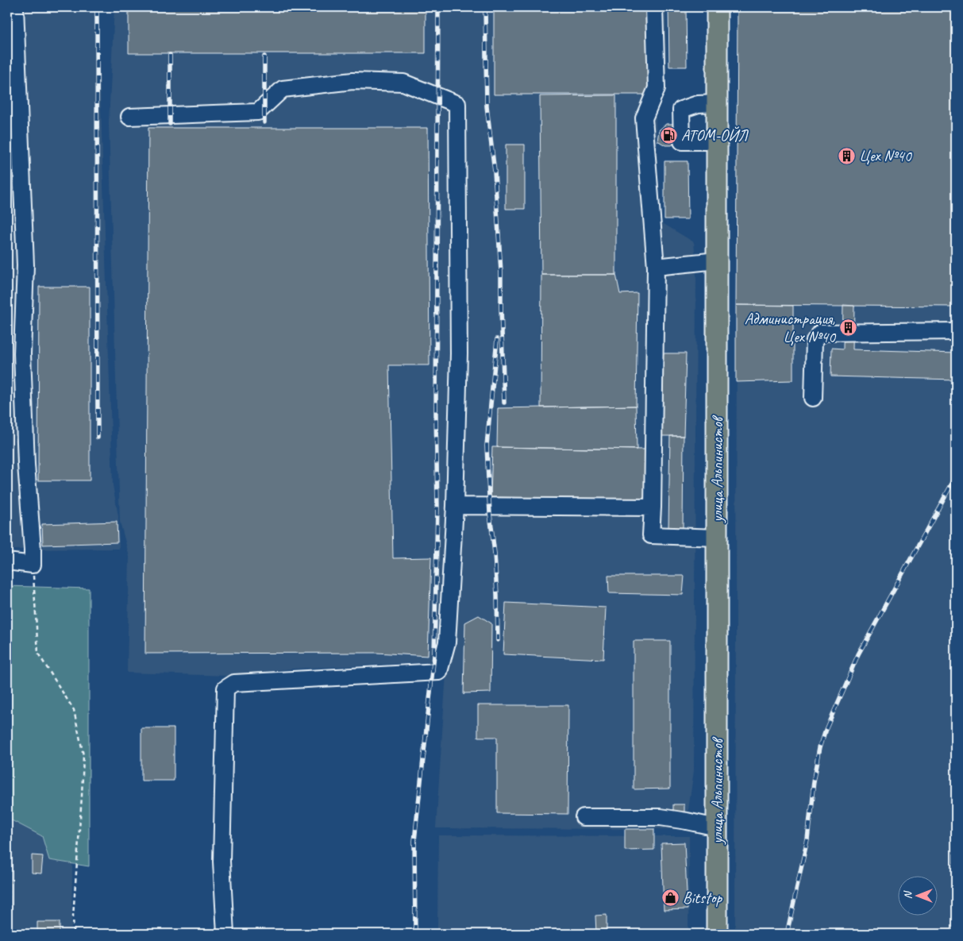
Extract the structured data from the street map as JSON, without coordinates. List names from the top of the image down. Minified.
{"streets":{"main road":["улица Альпинистов"]},"places":{"fuel station":["АТОМ-ОЙЛ"],"building":["Цех №40","Администрация, Цех №40"],"shop":["Bitstop"]},"north":"left"}
